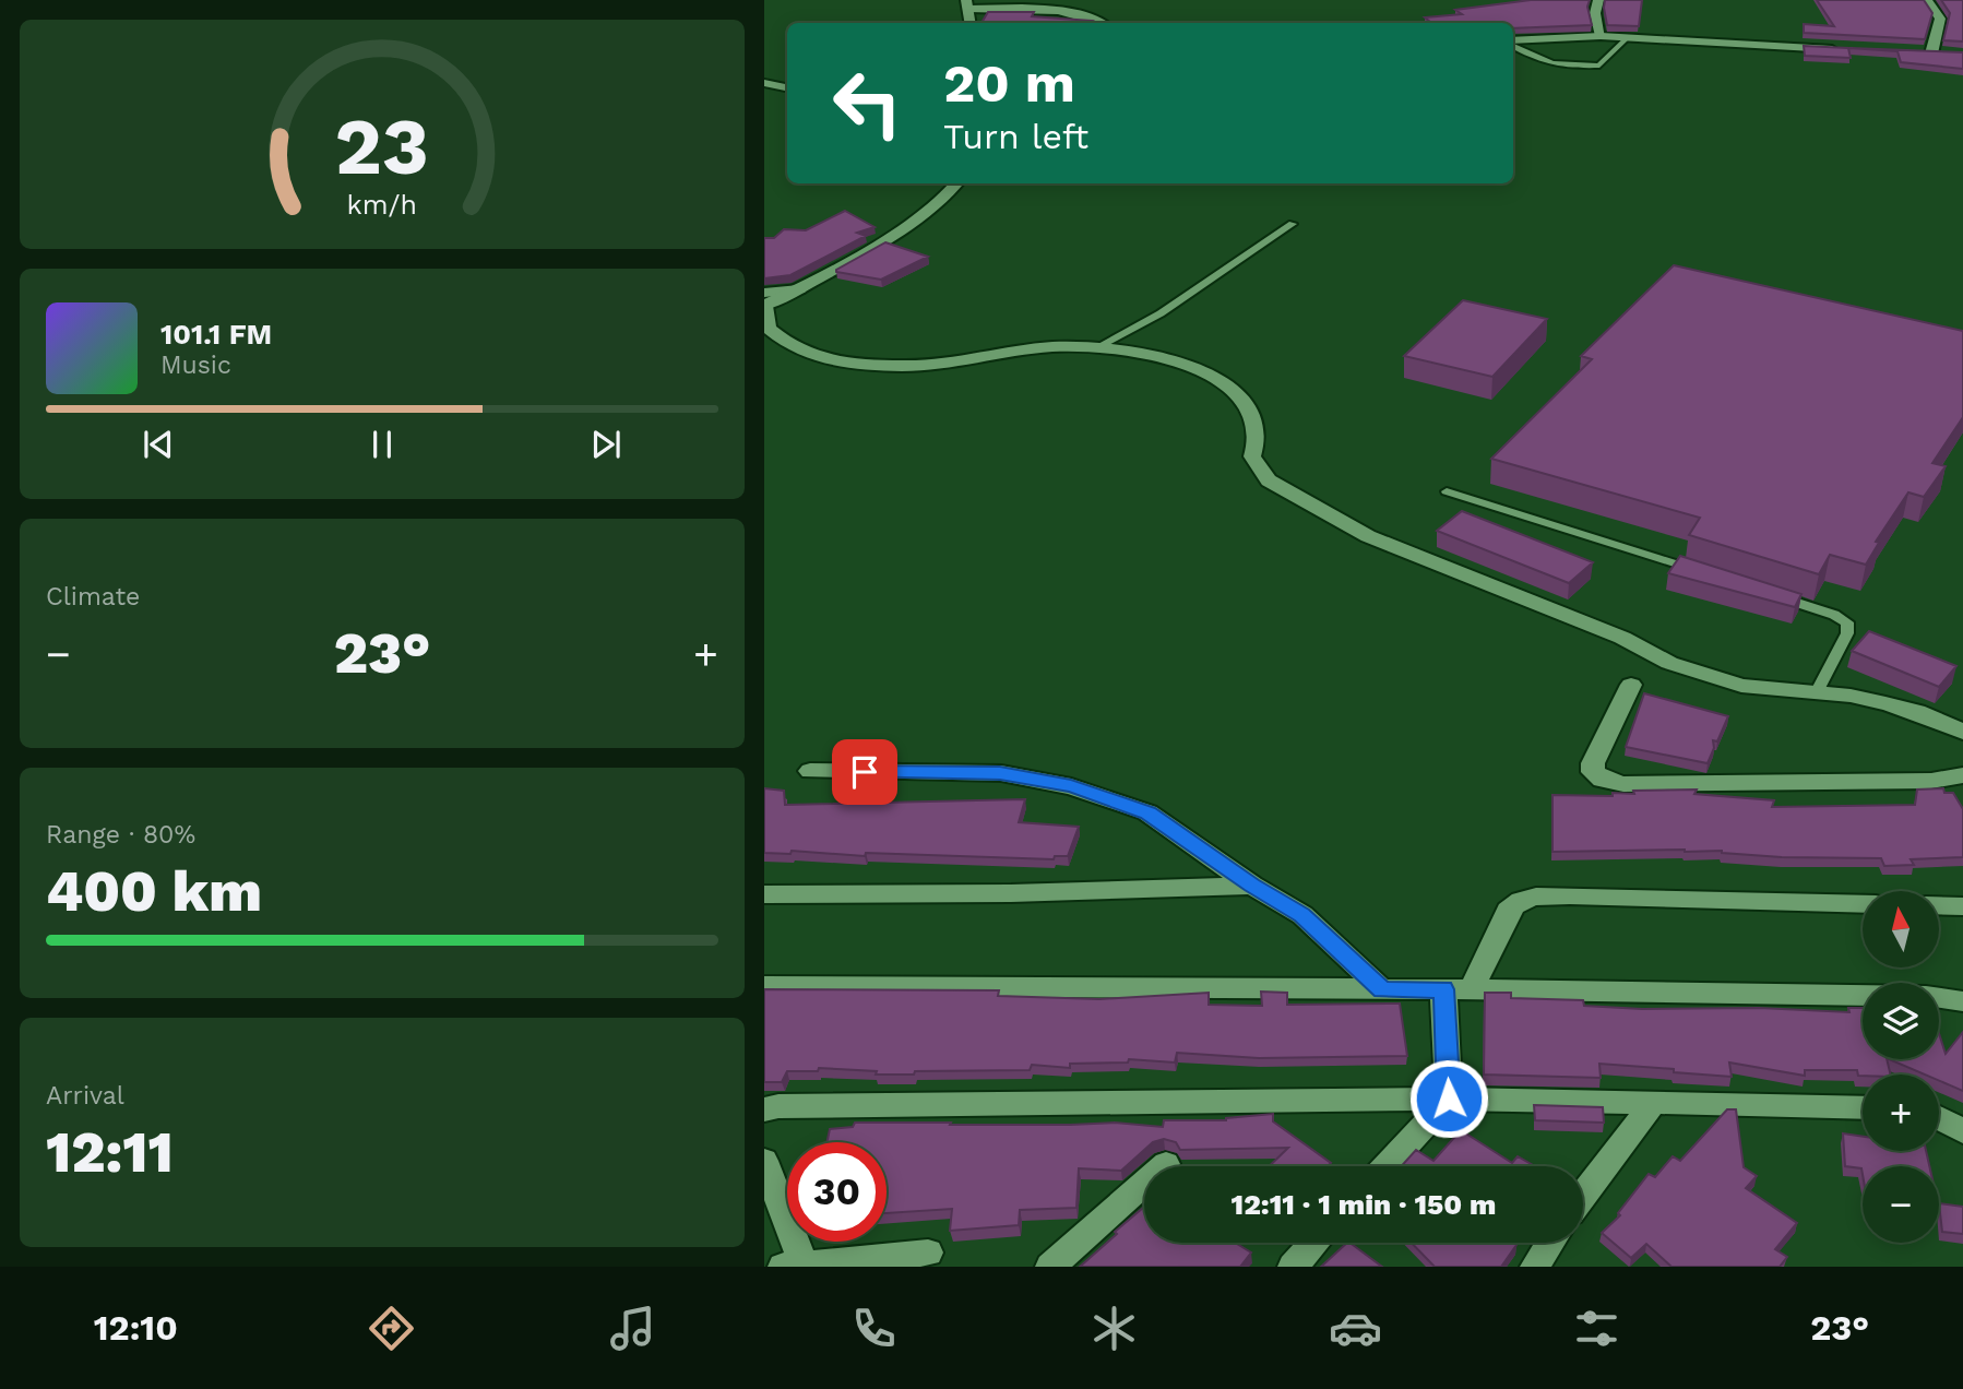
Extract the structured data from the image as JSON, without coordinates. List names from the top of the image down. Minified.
{"north":"top","page":{"turn":["20 m","Turn left"],"song":["101.1 FM","Music"],"tile":["Climate",["Range · 80%","400 km"],["Arrival","12:11"]],"heat":["−","23°","+"],"map_buttons":["+","−"],"limit":"30","trip":"12:11 · 1 min · 150 m","tabs":["12:10","23°"],"gauge":["23","km/h"]}}
